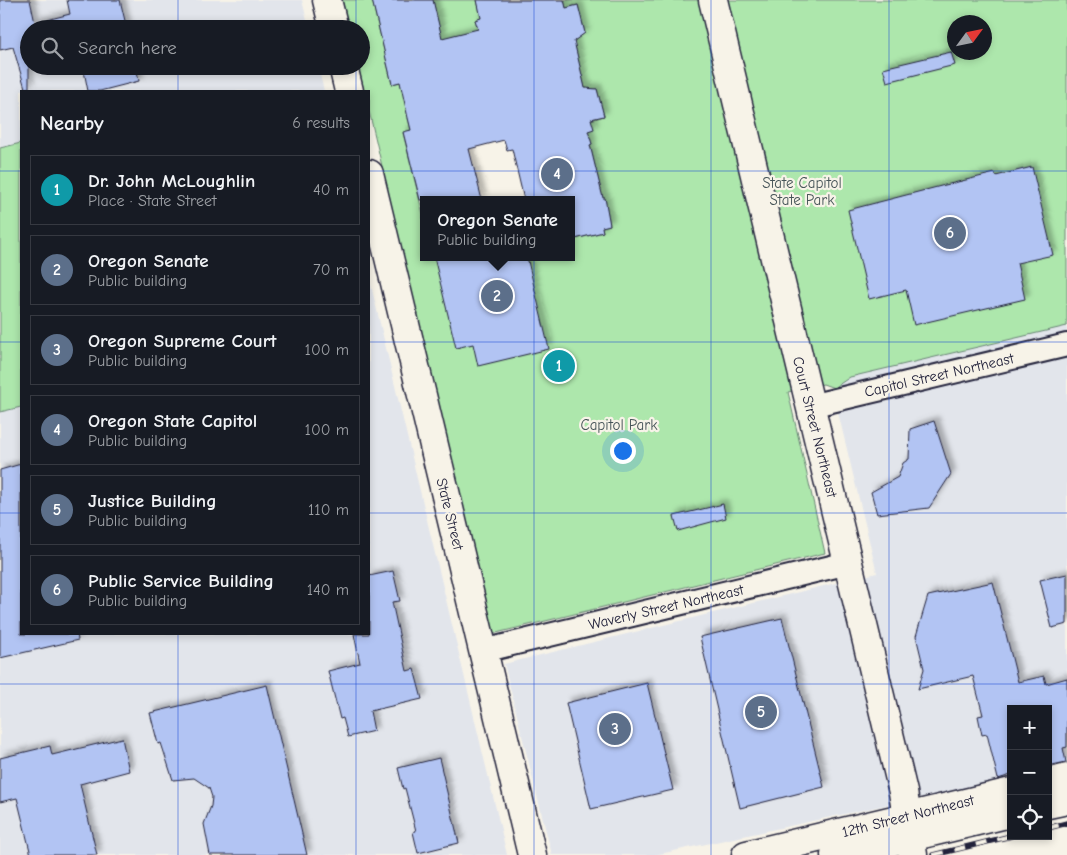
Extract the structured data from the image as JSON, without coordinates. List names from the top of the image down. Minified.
{"streets":{"main road":["Court Street Northeast","State Street","12th Street Northeast"],"street":["Capitol Street Northeast","Waverly Street Northeast"]},"crossings":[["Capitol Street Northeast","Court Street Northeast"],["Court Street Northeast","Waverly Street Northeast"],["Court Street Northeast","12th Street Northeast"],["State Street","Waverly Street Northeast"]],"parks":["State Capitol State Park","Capitol Park"],"north":"top right","page":{"search":"Search here","heading":["Nearby","6 results"],"list":[{"mark":"1","name":"Dr. John McLoughlin","note":"Place · State Street","value":"40 m"},{"mark":"2","name":"Oregon Senate","note":"Public building","value":"70 m"},{"mark":"3","name":"Oregon Supreme Court","note":"Public building","value":"100 m"},{"mark":"4","name":"Oregon State Capitol","note":"Public building","value":"100 m"},{"mark":"5","name":"Justice Building","note":"Public building","value":"110 m"},{"mark":"6","name":"Public Service Building","note":"Public building","value":"140 m"}],"pins":["4","6","2","1","5","3"],"popup":["Oregon Senate","Public building"],"map_buttons":["+","−"]}}
